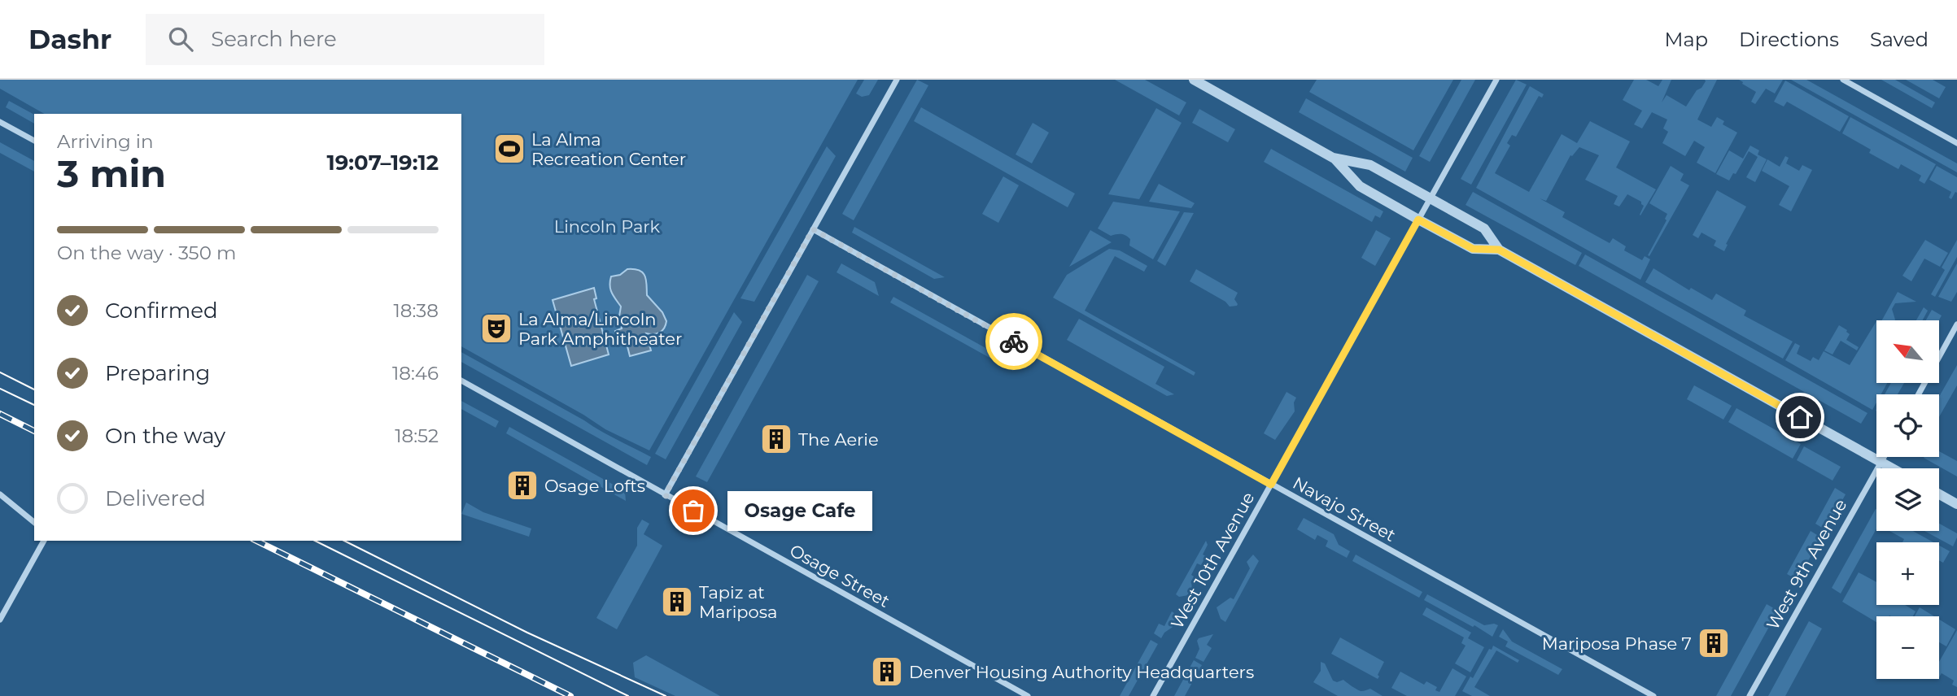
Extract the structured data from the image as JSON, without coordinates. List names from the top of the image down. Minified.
{"streets":{"street":["Navajo Street","West 10th Avenue","West 9th Avenue","Osage Street"]},"crossings":[["Navajo Street","West 10th Avenue"]],"parks":["Lincoln Park"],"places":{"sports":["La Alma Recreation Center"],"theatre":["La Alma/Lincoln Park Amphitheater"],"building":["The Aerie","Osage Lofts","Tapiz at Mariposa","Mariposa Phase 7","Denver Housing Authority Headquarters"],"other":["Osage Cafe"]},"north":"top left","page":{"header":"Dashr","search":"Search here","nav":["Map","Directions","Saved"],"heading":["3 min","Arriving in","19:07–19:12"],"bar":"On the way · 350 m","list":[["Confirmed","18:38"],["Preparing","18:46"],["On the way","18:52"],"Delivered"],"map_buttons":["+","−"],"bubble":"Osage Cafe"}}
